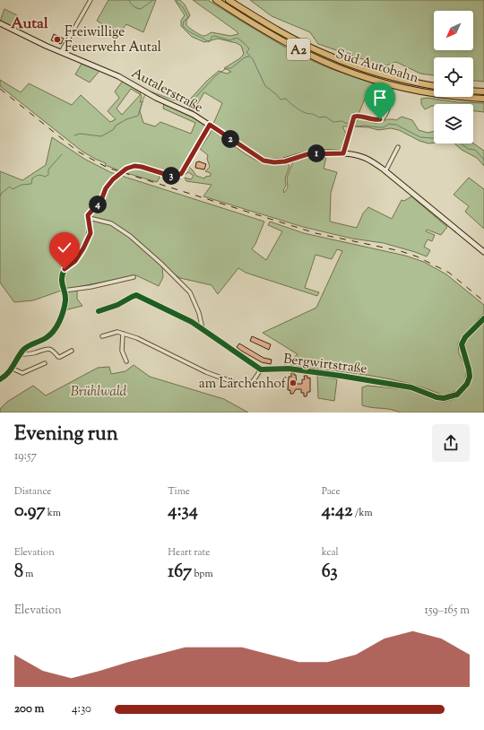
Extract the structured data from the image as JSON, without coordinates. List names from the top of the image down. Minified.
{"streets":{"highway":["A2","Süd Autobahn"],"main road":["Autalerstraße"],"street":["Bergwirtstraße"]},"districts":["Autal"],"parks":["Brühlwald"],"places":["Freiwillige Feuerwehr Autal","am Lärchenhof"],"north":"bottom left","page":{"pins":["2","1","3","4"],"heading":["Evening run","19:57"],"stats":[["Distance","0.97 km"],["Time","4:34"],["Pace","4:42 /km"],["Elevation","8 m"],["Heart rate","167 bpm"],["kcal","63"]],"chart":["Elevation","159–165 m"],"list":[{"name":"200 m","note":"4:30"}]}}
